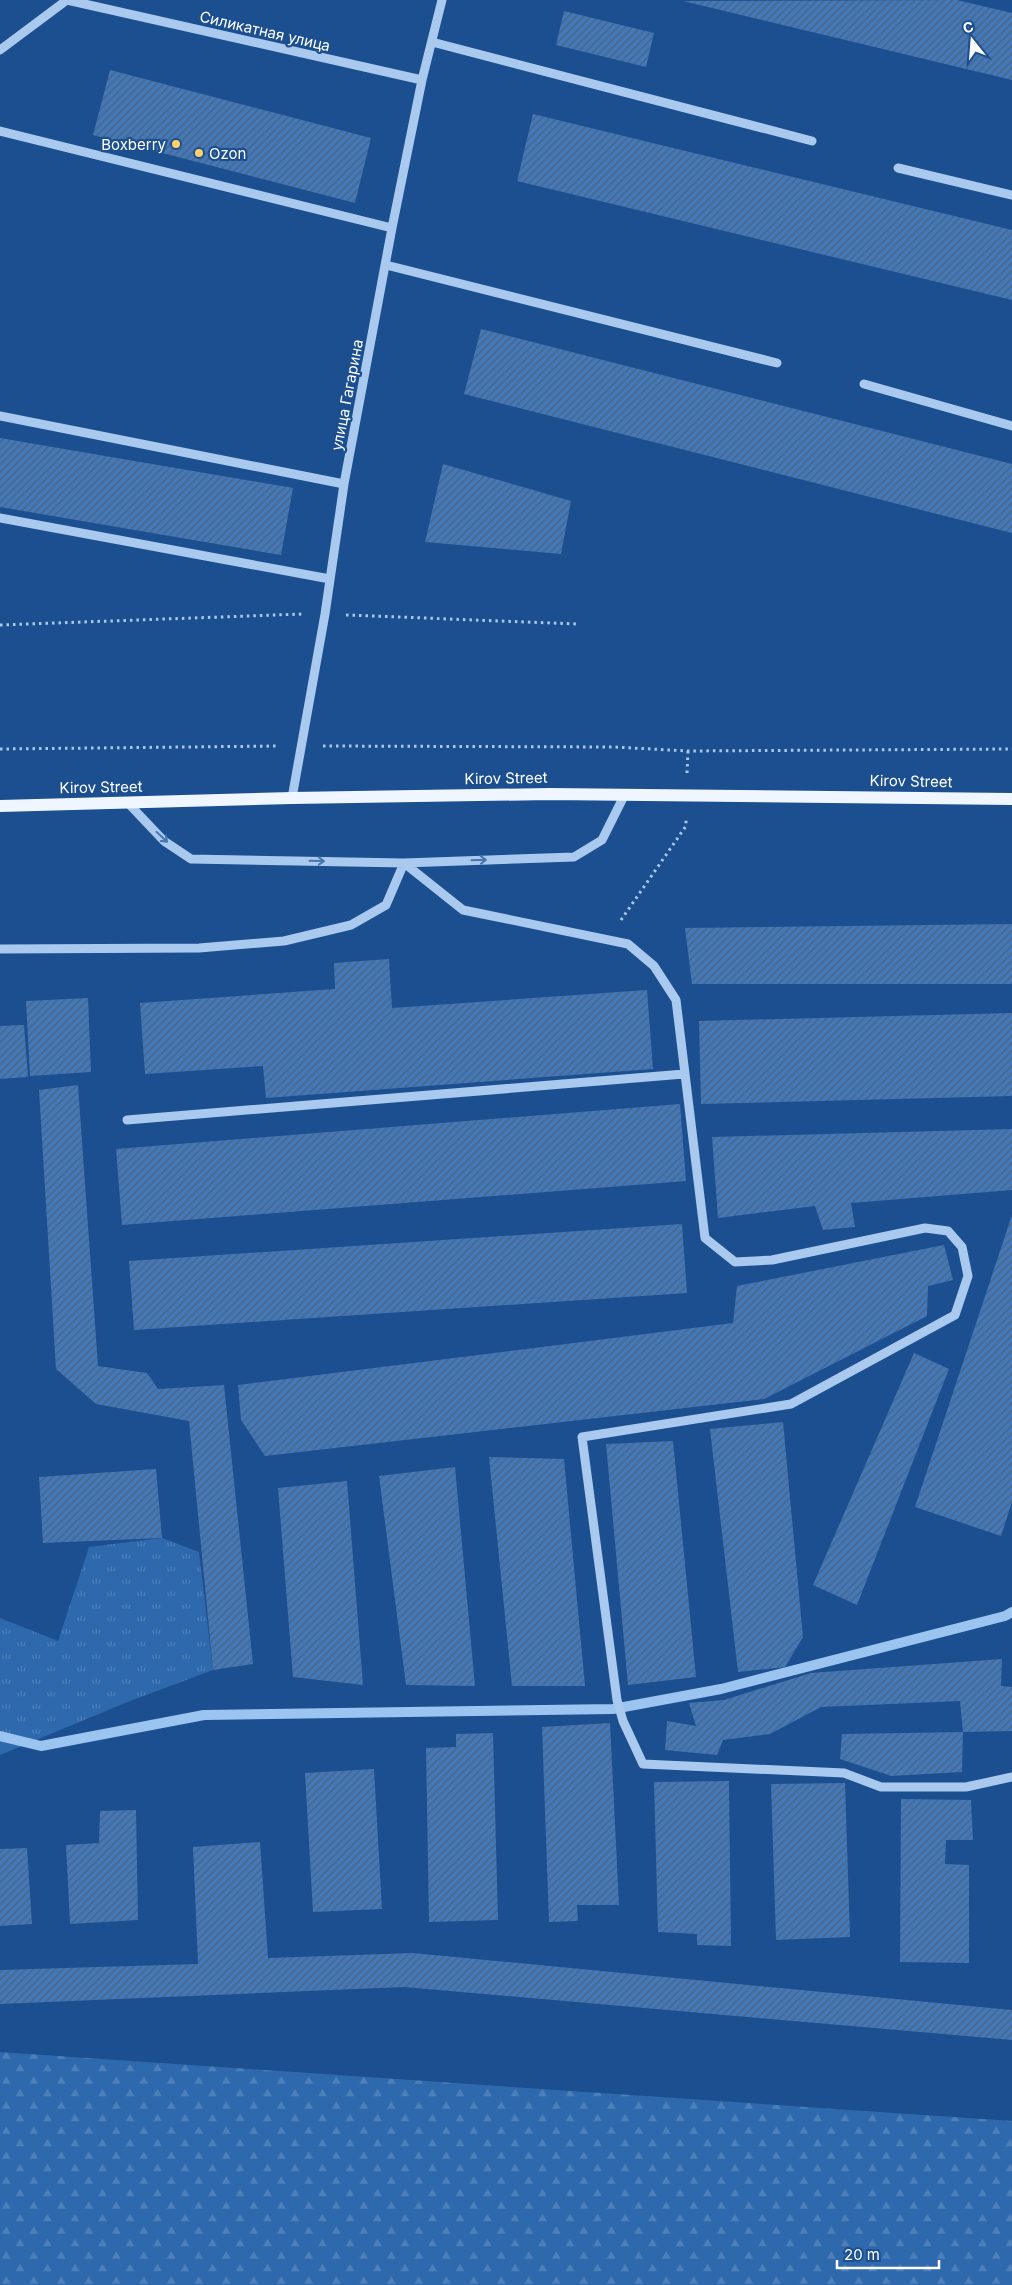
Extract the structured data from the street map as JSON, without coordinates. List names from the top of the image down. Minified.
{"streets":{"main road":["Kirov Street"],"street":["Силикатная улица","улица Гагарина"]},"crossings":[["Силикатная улица","улица Гагарина"],["улица Гагарина","Kirov Street"]],"places":["Boxberry","Ozon"],"scale_bar":"20 m","north":"top"}
